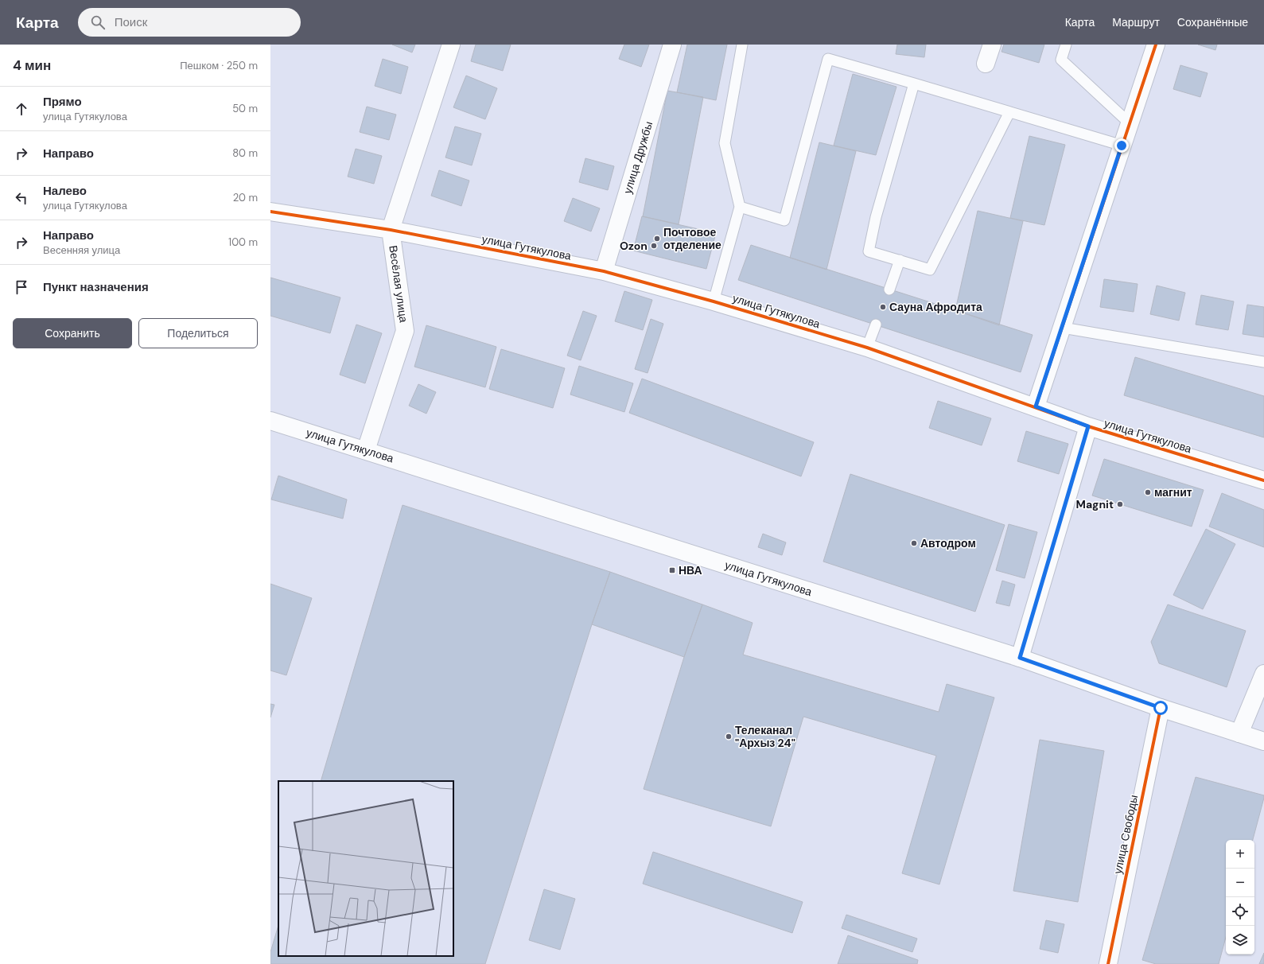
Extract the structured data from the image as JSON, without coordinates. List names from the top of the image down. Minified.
{"streets":{"street":["улица Дружбы","улица Гутякулова","Весёлая улица","улица Свободы"]},"crossings":[["улица Дружбы","улица Гутякулова"],["улица Гутякулова","Весёлая улица"],["улица Гутякулова","улица Свободы"]],"places":{"other":["Почтовое отделение","Ozon","Сауна Афродита","магнит","Magnit","Автодром","Телеканал \"Архыз 24\""],"transit":["НВА"]},"page":{"header":"Карта","search":"Поиск","nav":["Карта","Маршрут","Сохранённые"],"heading":["4 мин","Пешком · 250 m"],"list":[["Прямо","улица Гутякулова","50 m"],["Направо","80 m"],["Налево","улица Гутякулова","20 m"],["Направо","Весенняя улица","100 m"],"Пункт назначения"],"buttons":["Сохранить","Поделиться"],"map_buttons":["+","−"]}}
